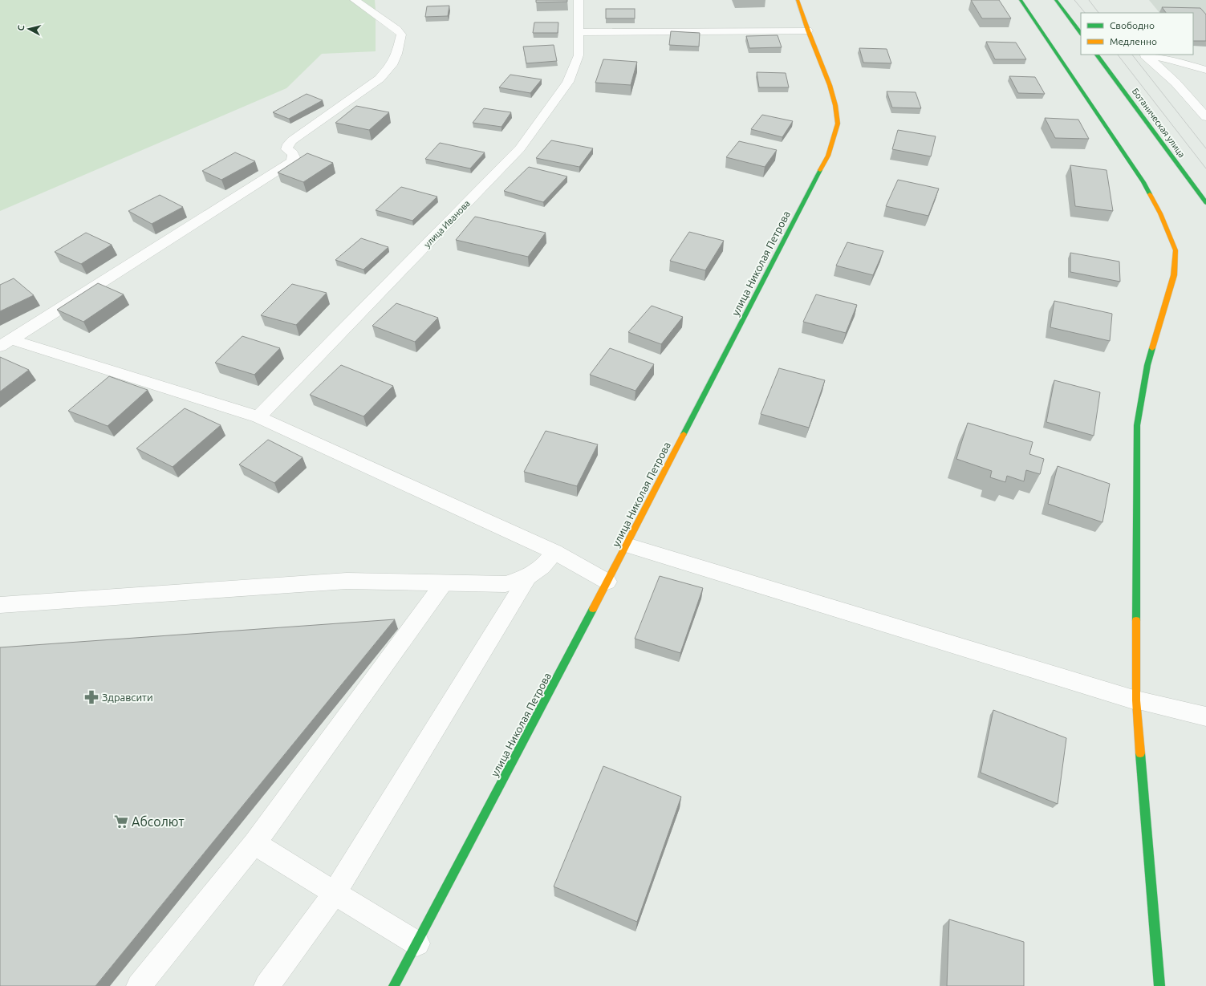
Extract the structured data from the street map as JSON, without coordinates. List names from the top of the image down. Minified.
{"streets":{"main road":["Ботаническая улица","улица Николая Петрова"],"street":["улица Иванова"]},"places":{"pharmacy":["Здравсити"],"supermarket":["Абсолют"]},"legend":["Свободно","Медленно"],"north":"left"}
